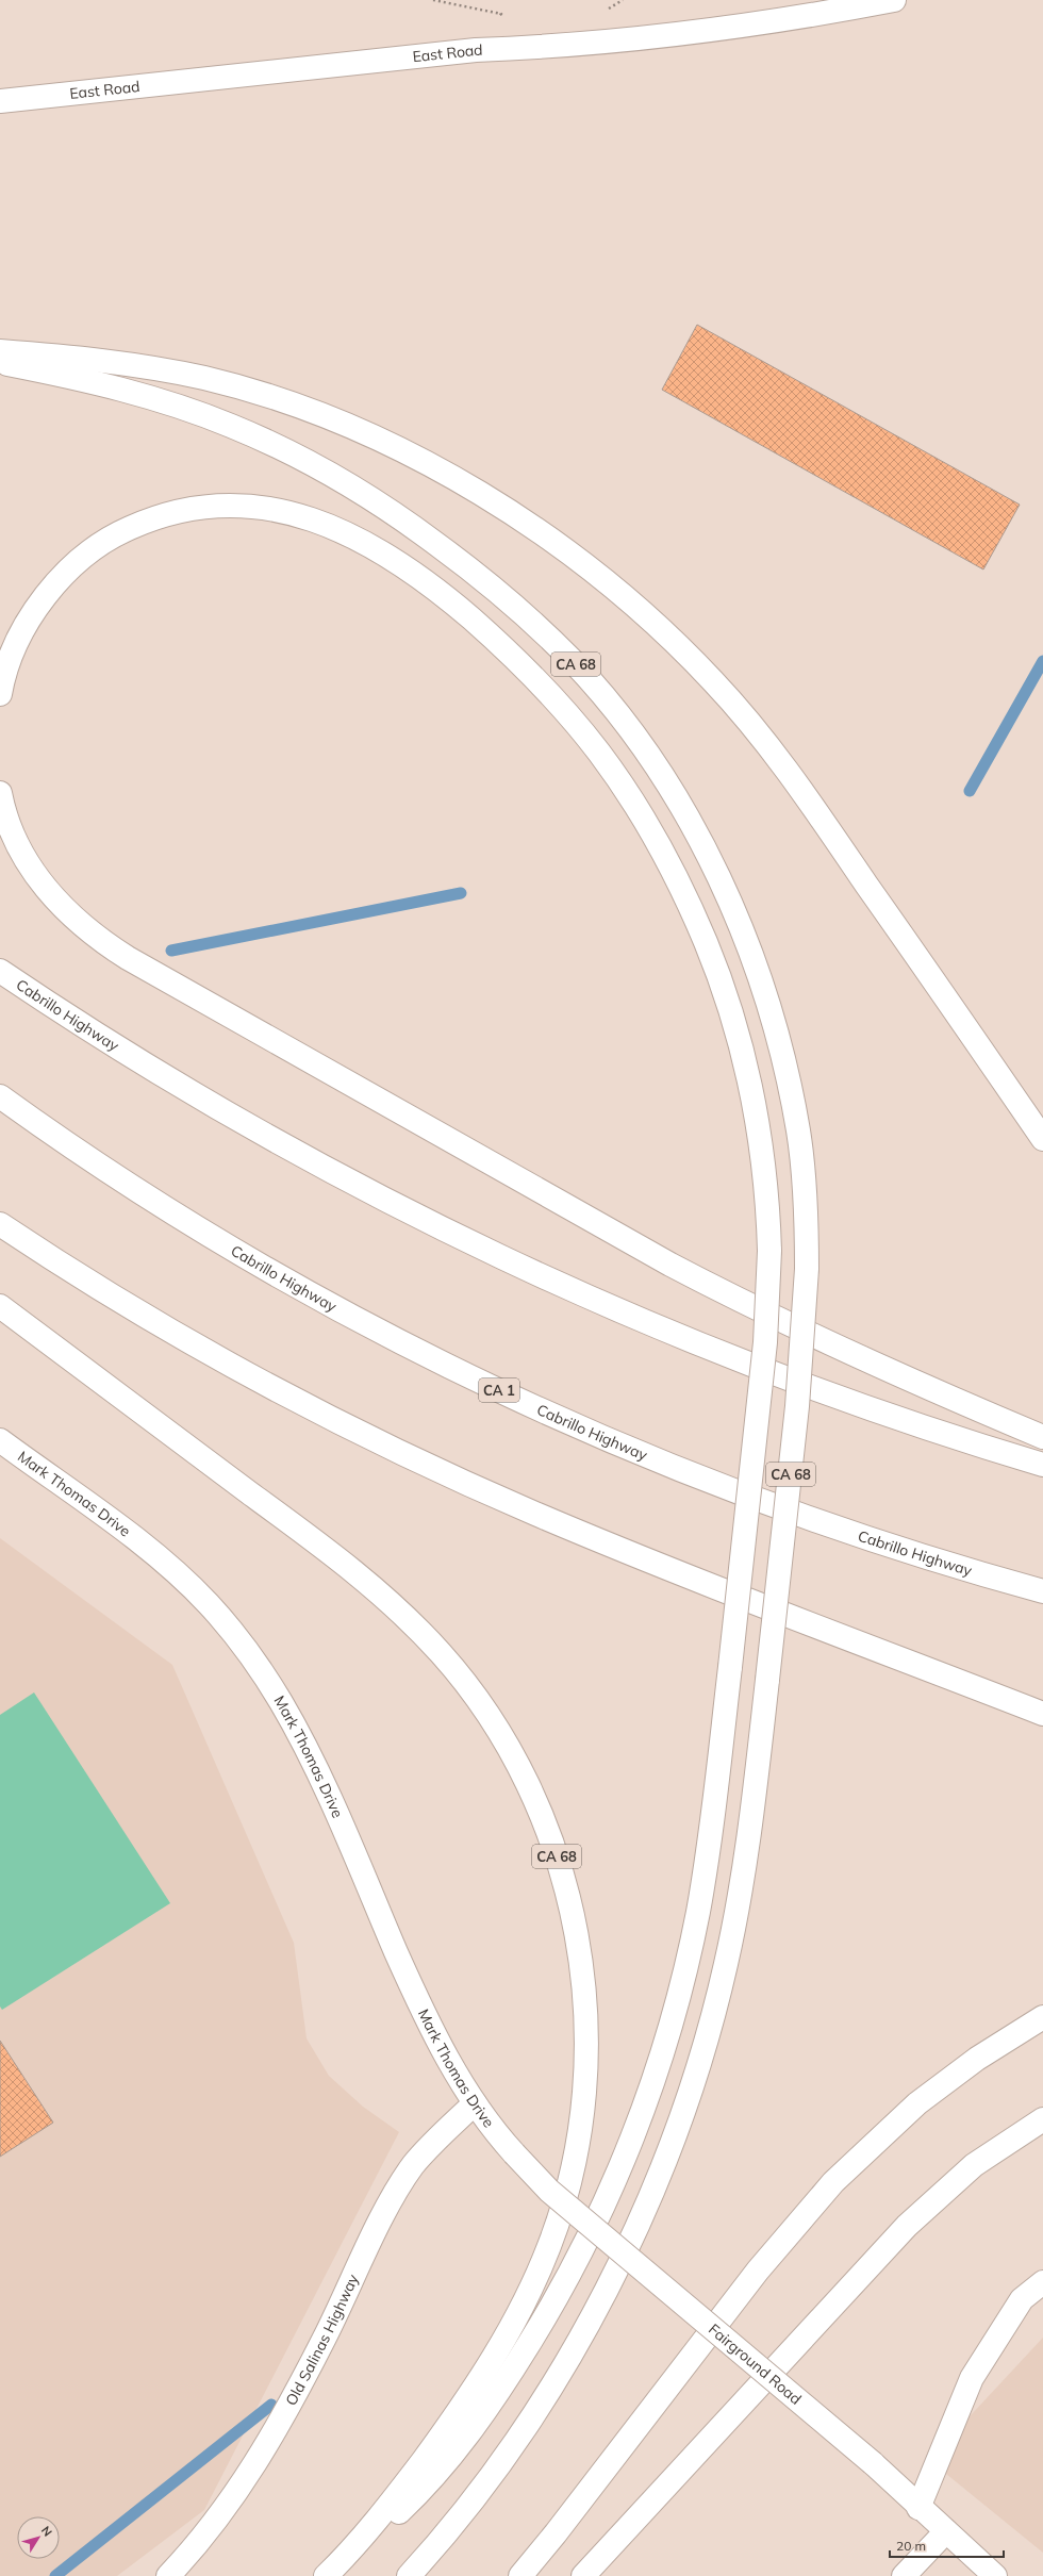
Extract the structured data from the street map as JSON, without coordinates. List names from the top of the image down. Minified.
{"streets":{"main road":["East Road","CA 68","Cabrillo Highway","CA 1","Mark Thomas Drive","Old Salinas Highway","Fairground Road"]},"crossings":[["Mark Thomas Drive","Old Salinas Highway"],["Mark Thomas Drive","Fairground Road"]],"scale_bar":"20 m","north":"top right"}
